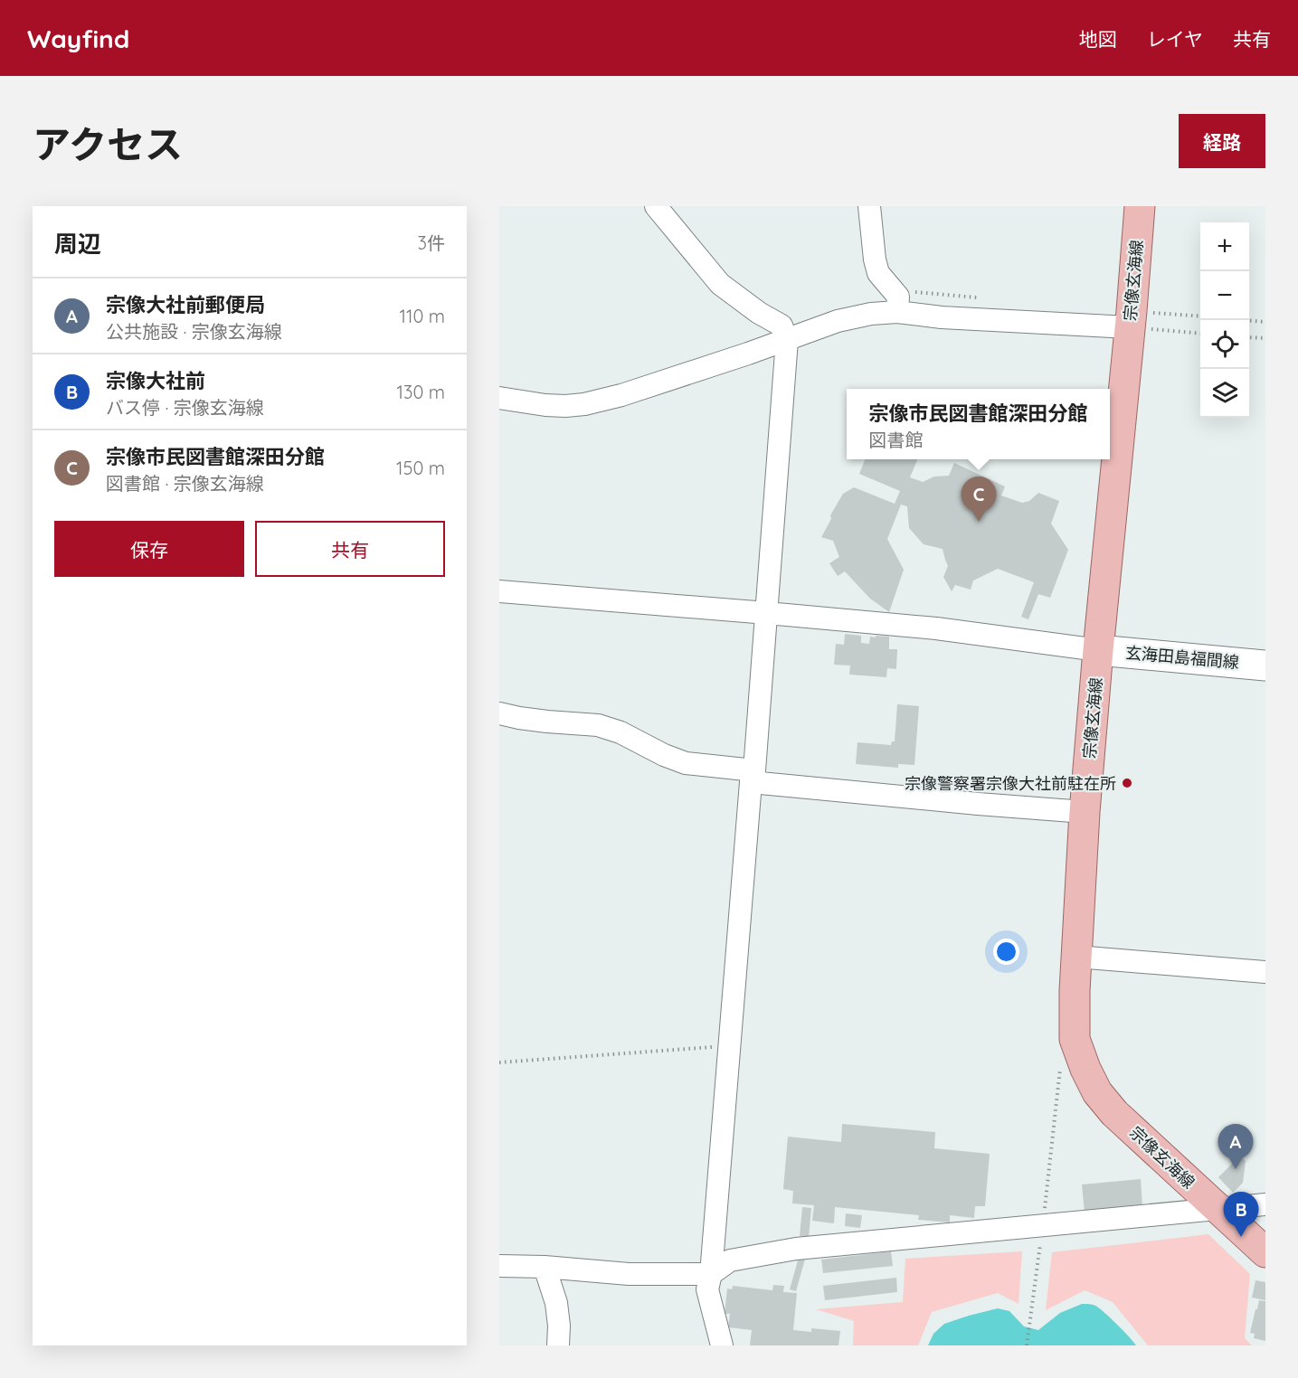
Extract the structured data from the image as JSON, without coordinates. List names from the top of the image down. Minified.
{"streets":{"main road":["宗像玄海線","玄海田島福間線"]},"crossings":[["宗像玄海線","玄海田島福間線"]],"places":["宗像警察署宗像大社前駐在所"],"page":{"header":"Wayfind","nav":["地図","レイヤ","共有"],"title":"アクセス","buttons":["経路",["保存","共有"]],"heading":["周辺","3件"],"map_buttons":["+","−"],"list":[{"mark":"A","name":"宗像大社前郵便局","note":"公共施設 · 宗像玄海線","value":"110 m"},{"mark":"B","name":"宗像大社前","note":"バス停 · 宗像玄海線","value":"130 m"},{"mark":"C","name":"宗像市民図書館深田分館","note":"図書館 · 宗像玄海線","value":"150 m"}],"popup":["宗像市民図書館深田分館","図書館"],"pins":["C","A","B"]}}
